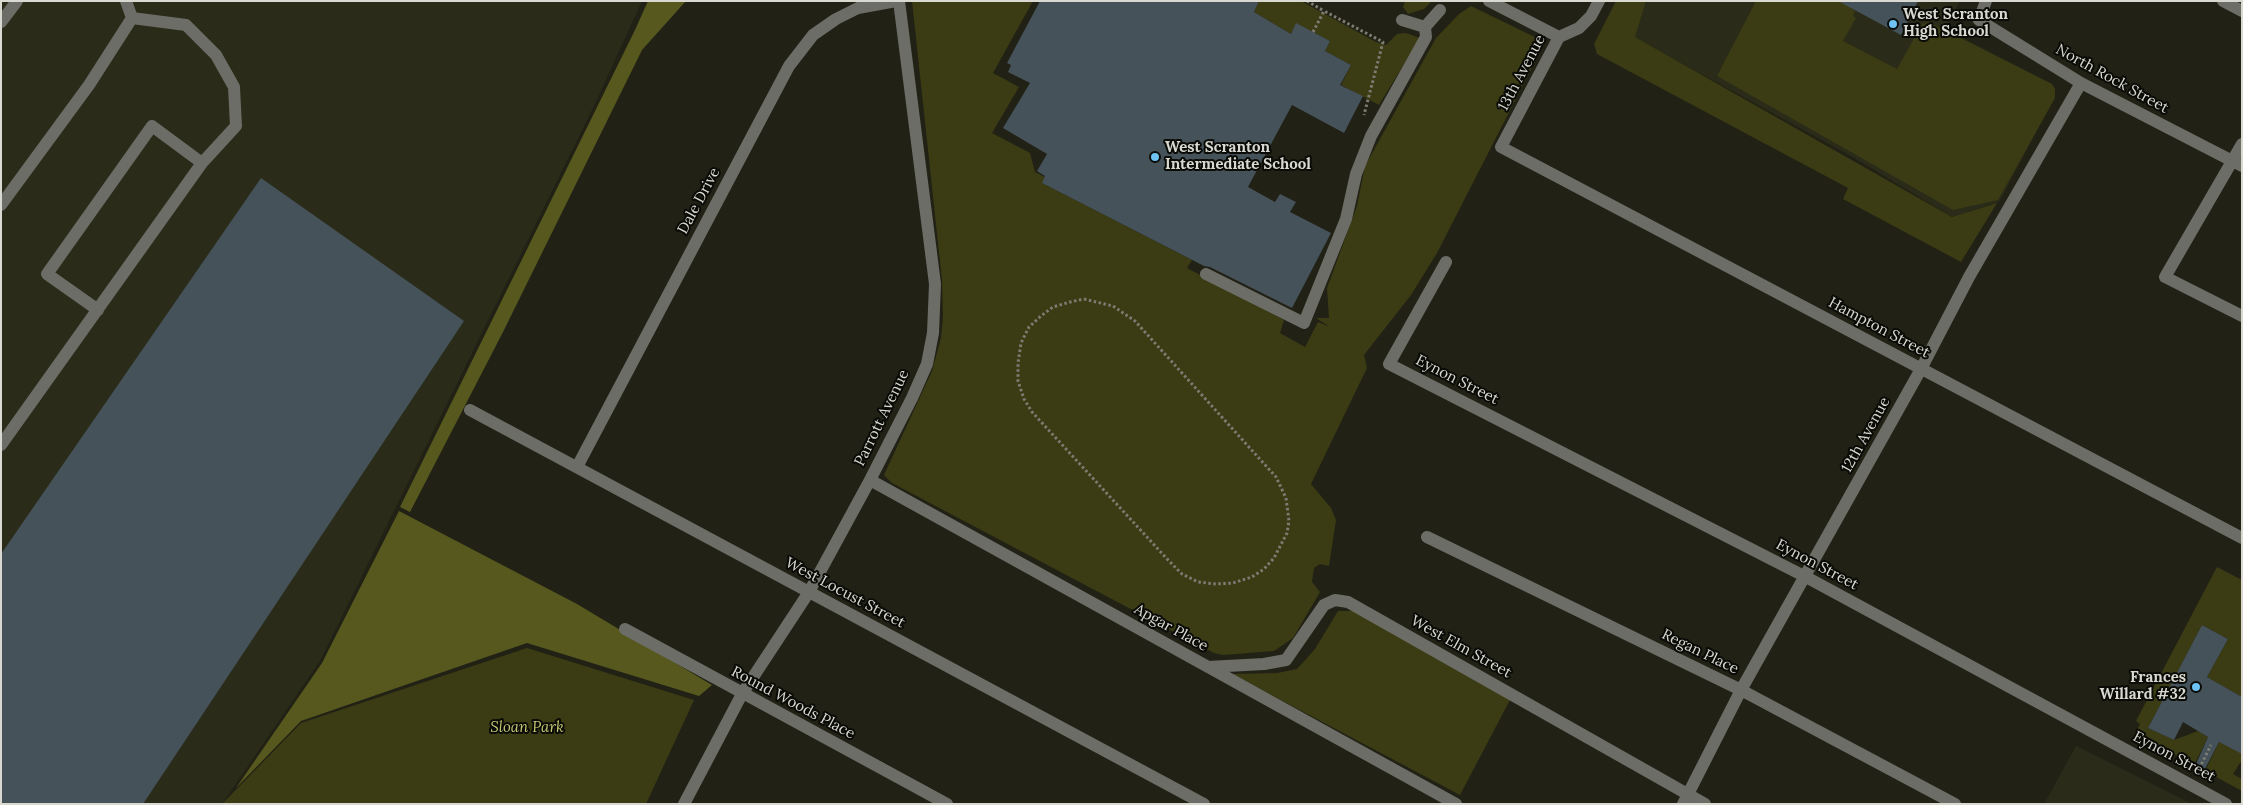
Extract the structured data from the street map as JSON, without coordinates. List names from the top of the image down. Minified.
{"streets":{"street":["13th Avenue","North Rock Street","Dale Drive","Hampton Street","Eynon Street","Parrott Avenue","12th Avenue","West Locust Street","Apgar Place","West Elm Street","Regan Place","Round Woods Place"]},"crossings":[["13th Avenue","Hampton Street"],["North Rock Street","12th Avenue"],["Dale Drive","Parrott Avenue"],["Dale Drive","West Locust Street"],["Hampton Street","12th Avenue"],["Eynon Street","12th Avenue"],["Parrott Avenue","West Locust Street"],["Parrott Avenue","Apgar Place"],["Parrott Avenue","Round Woods Place"],["12th Avenue","West Elm Street"],["12th Avenue","Regan Place"],["Apgar Place","West Elm Street"]],"parks":["Sloan Park"],"places":["West Scranton High School","West Scranton Intermediate School","Frances Willard #32"]}
